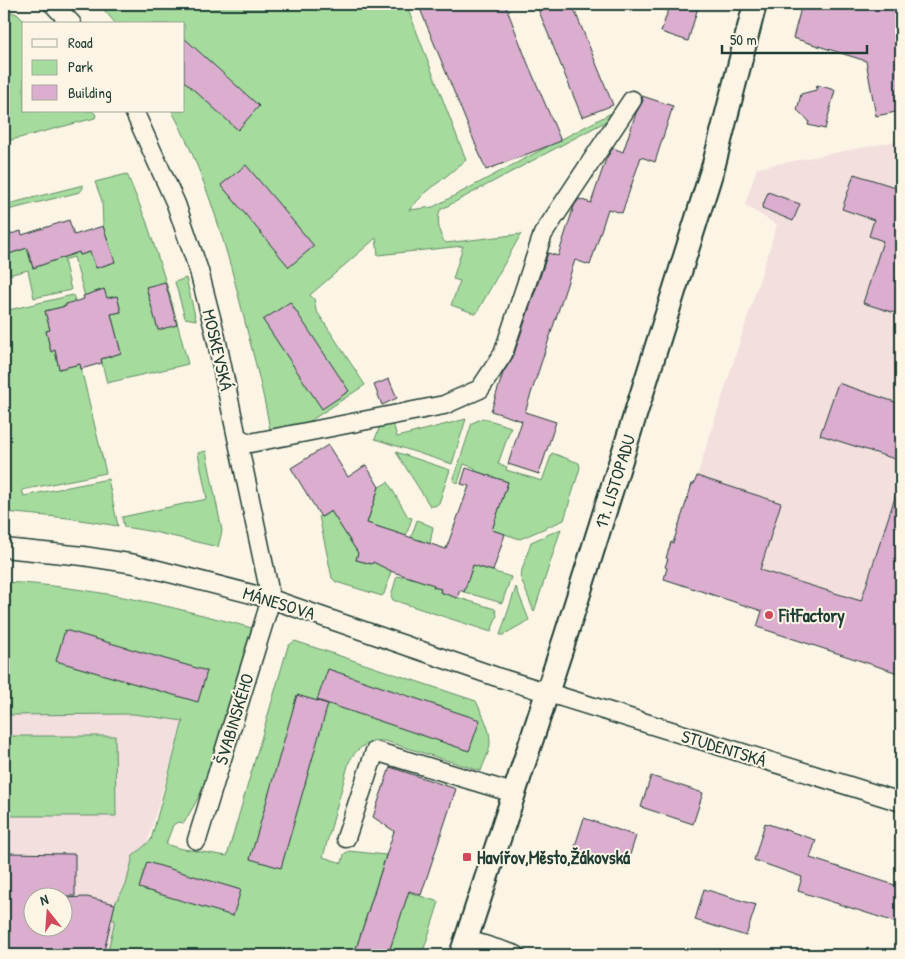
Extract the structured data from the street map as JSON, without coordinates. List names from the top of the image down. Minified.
{"streets":{"street":["MOSKEVSKÁ","17. LISTOPADU","MÁNESOVA","ŠVABINSKÉHO","STUDENTSKÁ"]},"crossings":[["MOSKEVSKÁ","MÁNESOVA"],["MOSKEVSKÁ","ŠVABINSKÉHO"],["17. LISTOPADU","MÁNESOVA"],["17. LISTOPADU","STUDENTSKÁ"],["MÁNESOVA","ŠVABINSKÉHO"],["MÁNESOVA","STUDENTSKÁ"]],"places":{"other":["FitFactory"],"transit":["Havířov,Město,Žákovská"]},"legend":["Road","Park","Building"],"scale_bar":"50 m","north":"top"}
